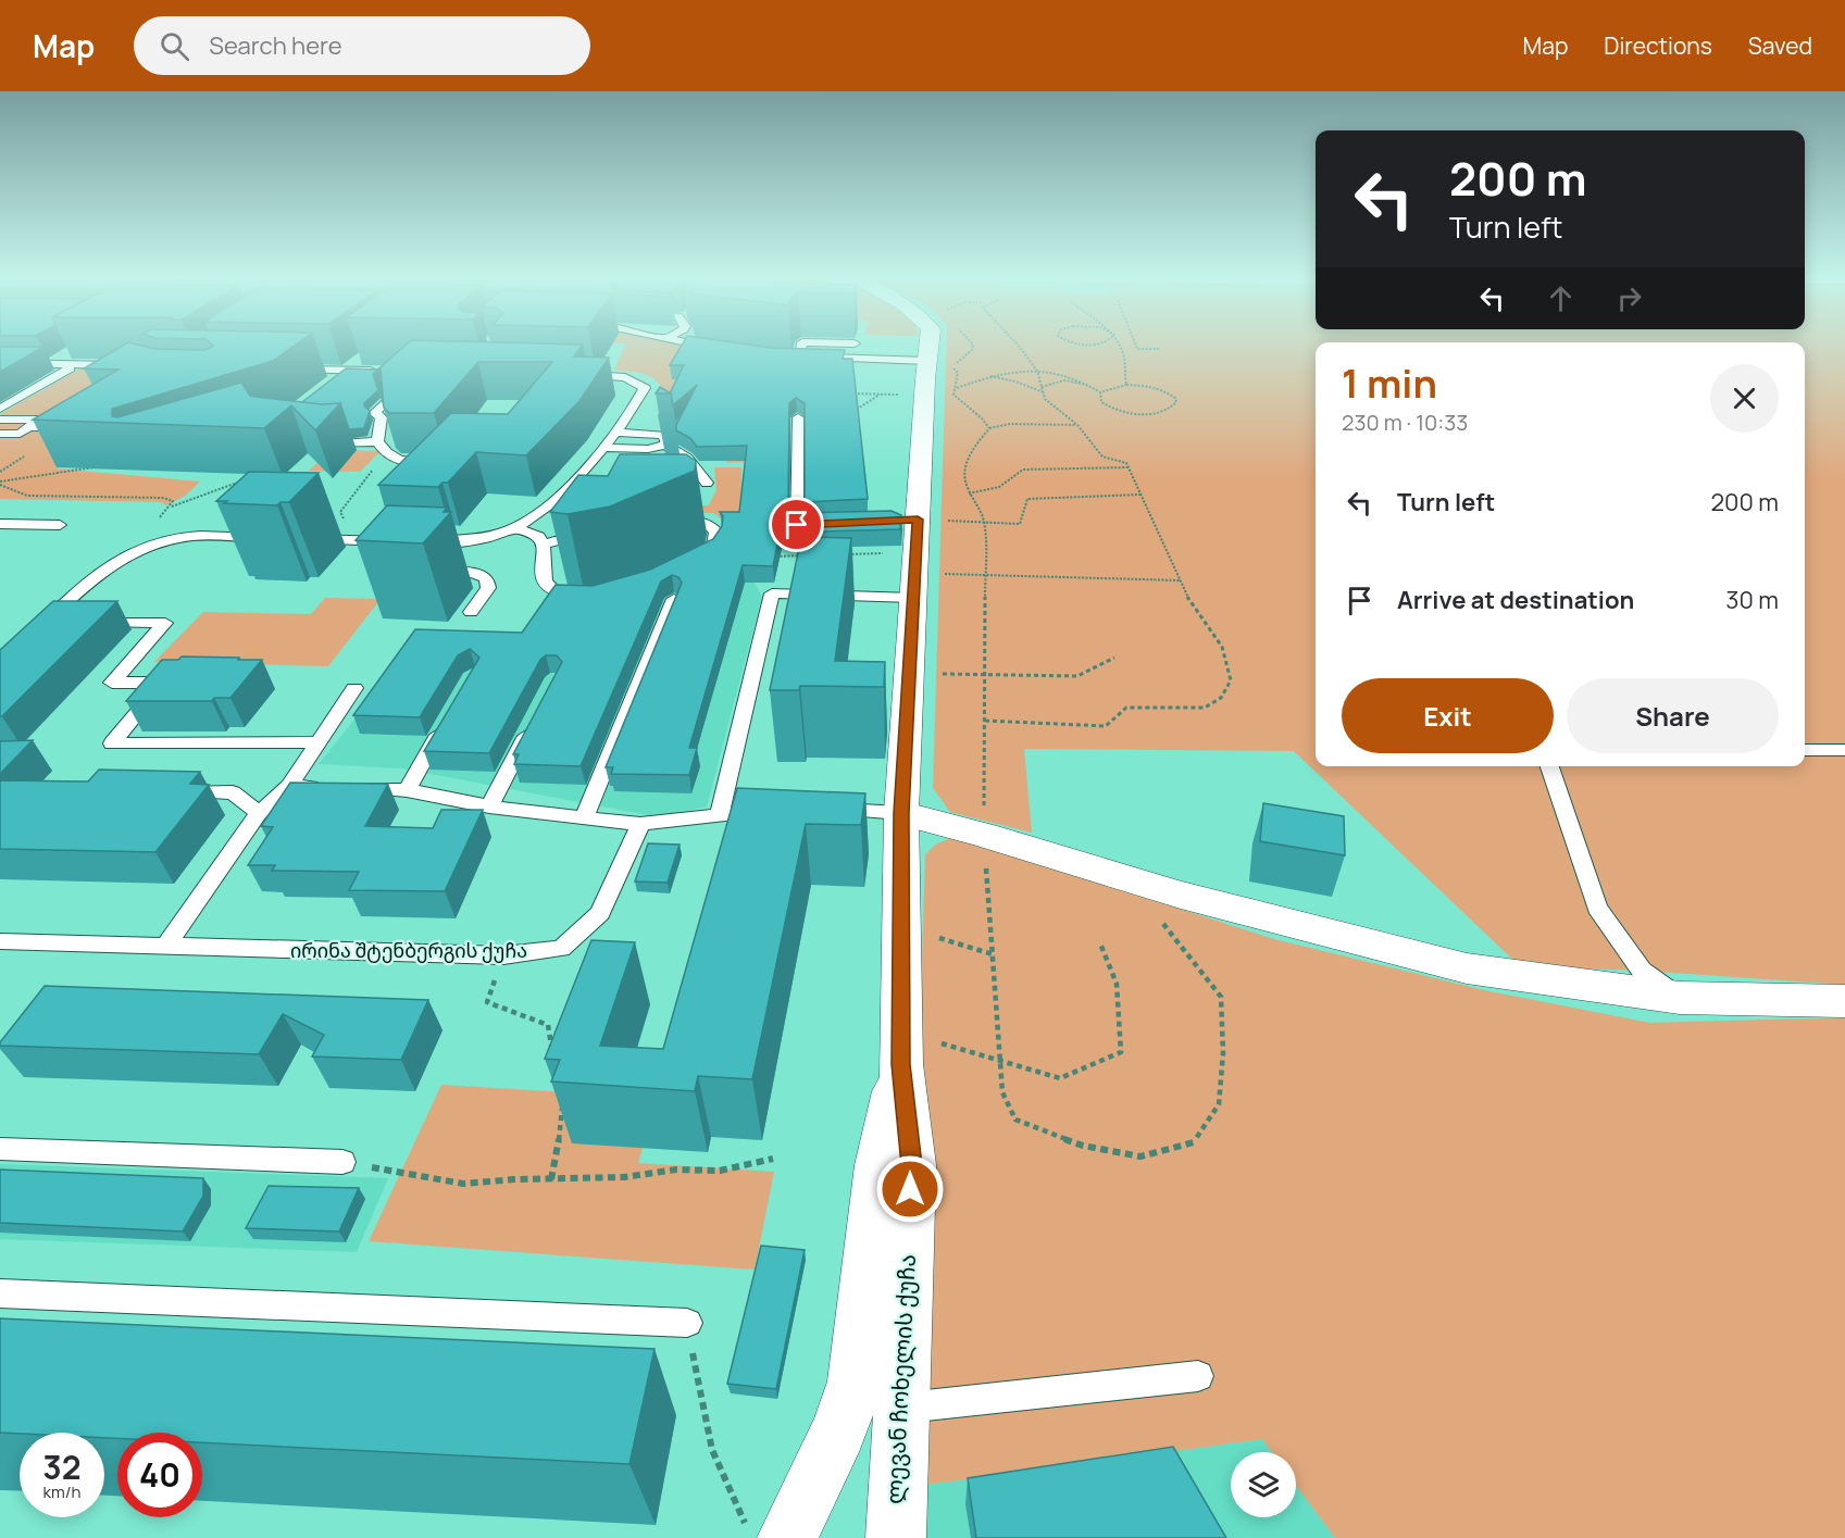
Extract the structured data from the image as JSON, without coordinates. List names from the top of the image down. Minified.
{"streets":{"street":["ლევან ჩოხელის ქუჩა"],"lane":["ირინა შტენბერგის ქუჩა"]},"page":{"header":"Map","search":"Search here","nav":["Map","Directions","Saved"],"turn":["200 m","Turn left"],"heading":["1 min","230 m · 10:33"],"list":[{"name":"Turn left","value":"200 m"},{"name":"Arrive at destination","value":"30 m"}],"buttons":["Exit","Share"],"speed":"32 km/h","limit":"40"}}
